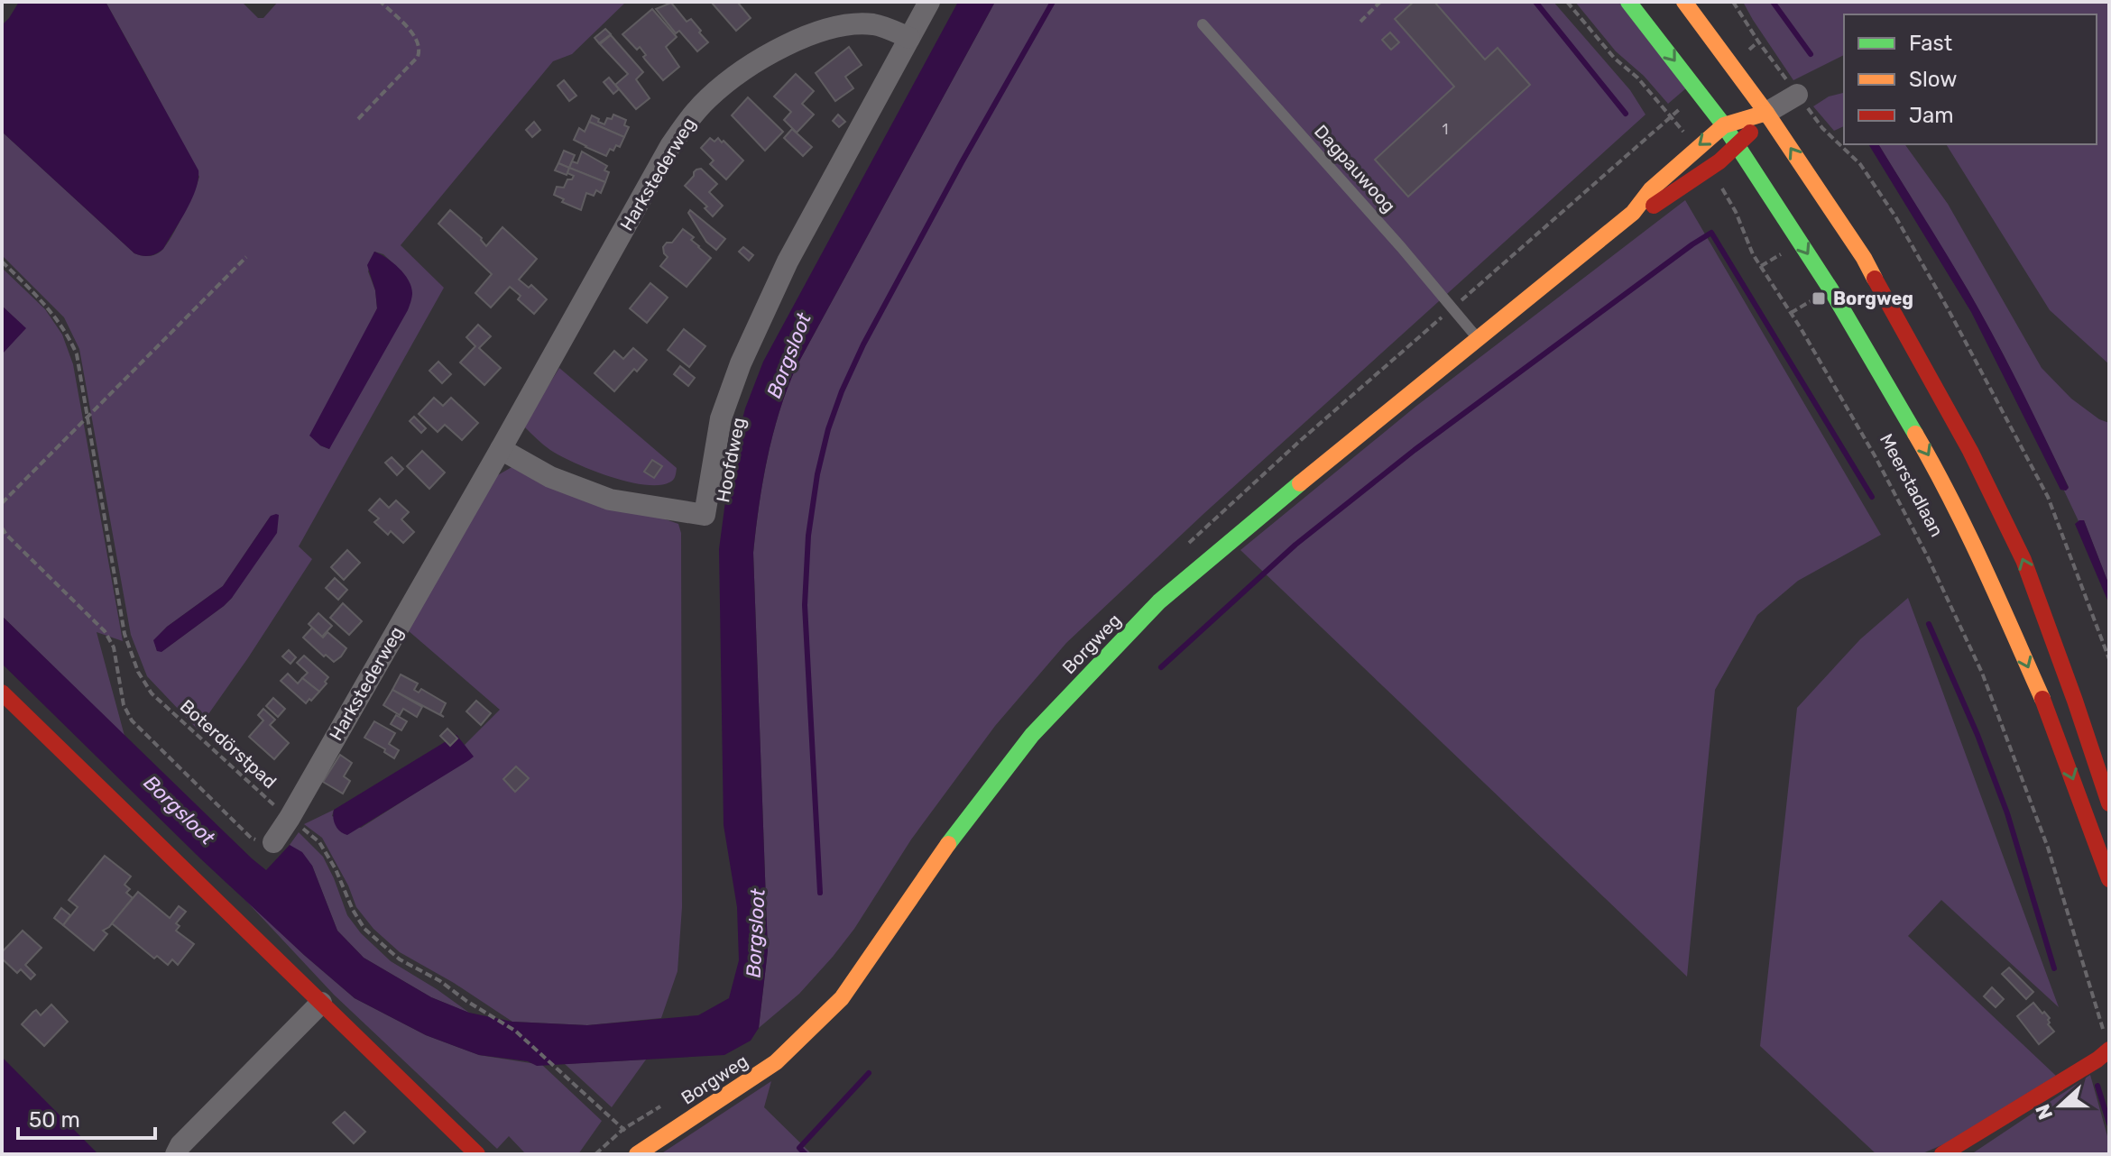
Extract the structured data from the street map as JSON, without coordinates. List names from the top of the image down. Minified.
{"streets":{"main road":["Meerstadlaan","Borgweg"],"street":["Harkstederweg","Hoofdweg"],"lane":["Dagpauwoog"],"path":["Boterdörstpad"]},"crossings":[["Dagpauwoog","Borgweg"],["Harkstederweg","Hoofdweg"],["Harkstederweg","Boterdörstpad"],["Meerstadlaan","Borgweg"]],"water":["Borgsloot"],"places":{"transit":["Borgweg"]},"house_numbers":["1"],"legend":["Fast","Slow","Jam"],"scale_bar":"50 m","north":"left"}
